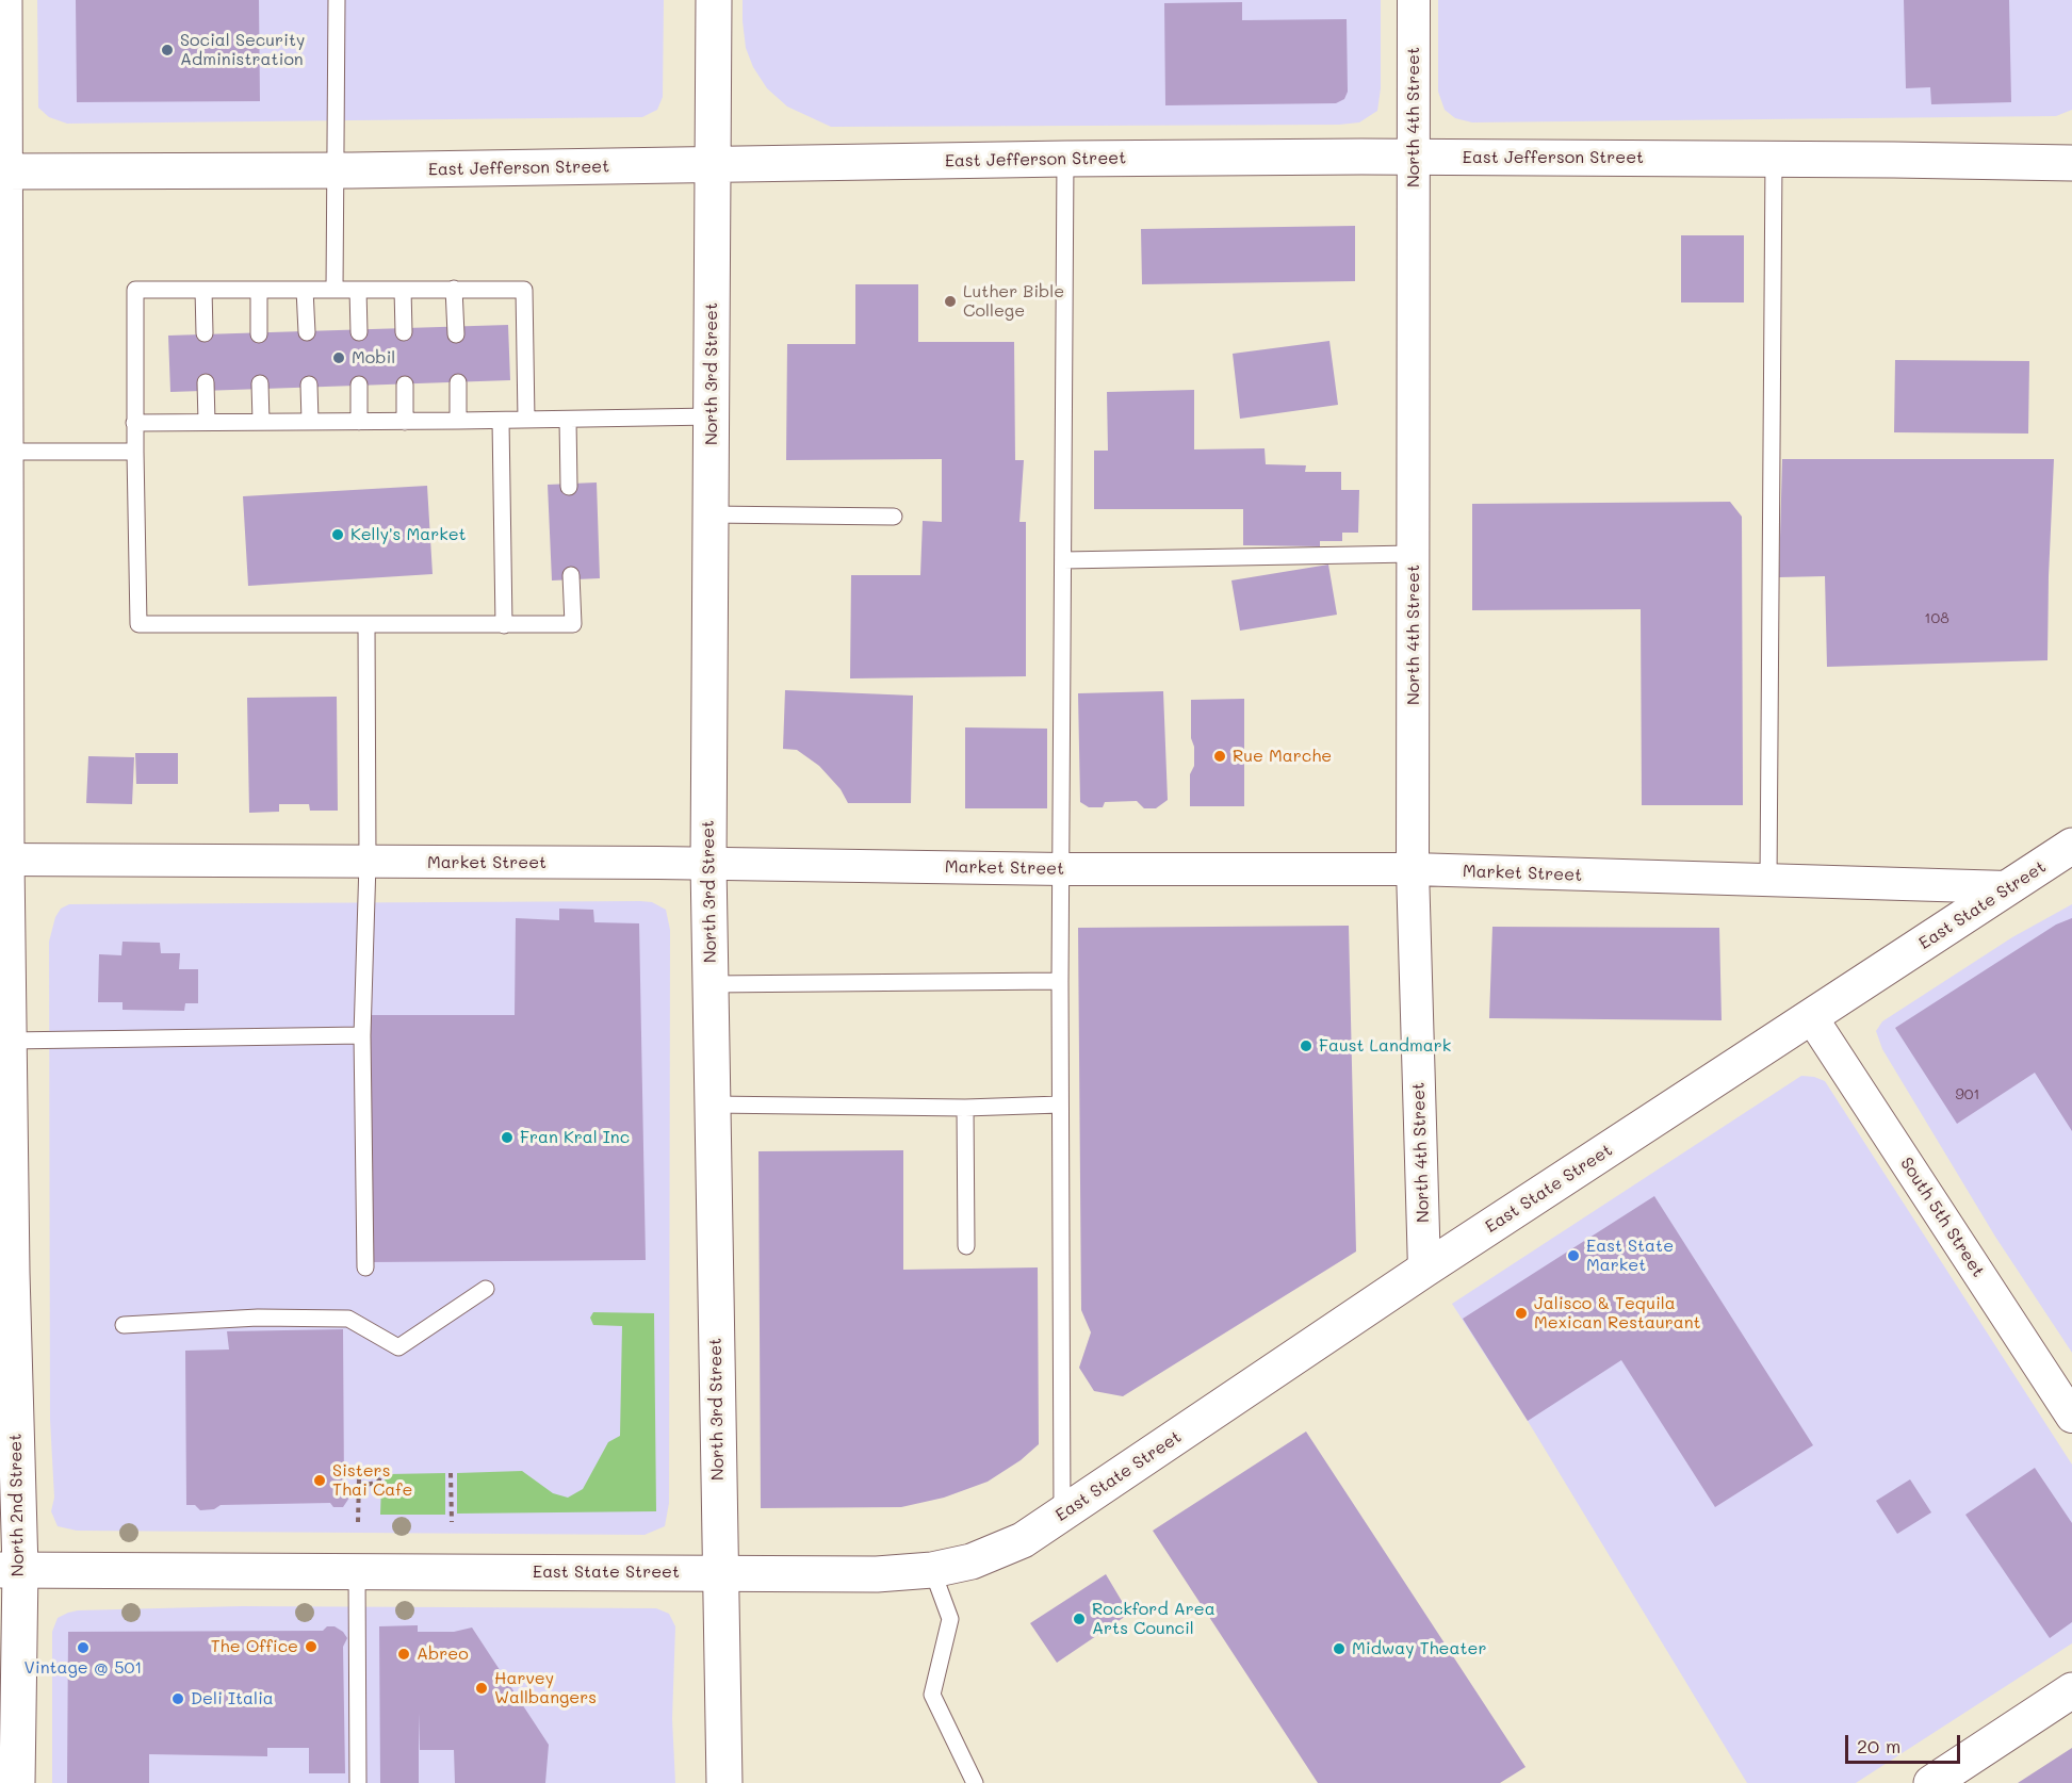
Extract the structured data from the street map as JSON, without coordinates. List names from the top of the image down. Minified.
{"streets":{"main road":["East Jefferson Street","North 3rd Street","East State Street","North 2nd Street"],"street":["North 4th Street","Market Street","South 5th Street"]},"crossings":[["North 4th Street","East Jefferson Street"],["North 4th Street","Market Street"],["North 4th Street","East State Street"],["East Jefferson Street","North 3rd Street"],["East Jefferson Street","North 2nd Street"],["North 3rd Street","Market Street"],["North 3rd Street","East State Street"],["Market Street","East State Street"],["Market Street","North 2nd Street"],["East State Street","South 5th Street"],["East State Street","North 2nd Street"]],"places":["Social Security Administration","Luther Bible College","Mobil","Kelly's Market","Rue Marche","Faust Landmark","Fran Kral Inc","East State Market","Jalisco & Tequila Mexican Restaurant","Sisters Thai Cafe","Rockford Area Arts Council","The Office","Vintage @ 501","Midway Theater","Abreo","Harvey Wallbangers","Deli Italia"],"house_numbers":["108","901"],"scale_bar":"20 m"}
